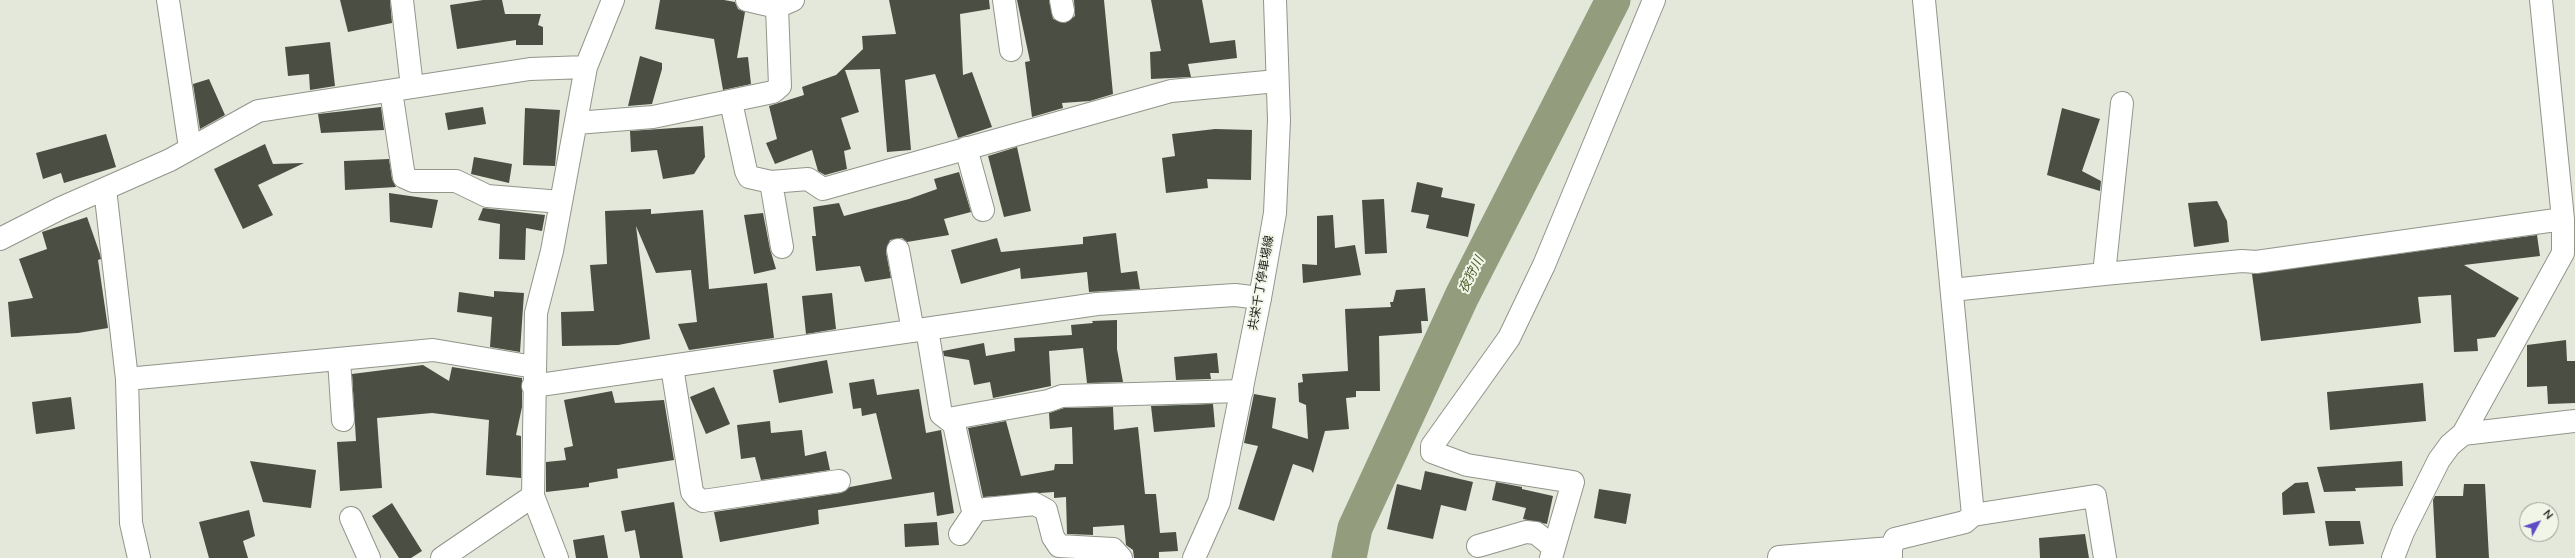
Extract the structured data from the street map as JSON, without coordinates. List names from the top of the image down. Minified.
{"streets":{"street":["共栄千丁停車場線"]},"water":["夜狩川"],"north":"top right"}
